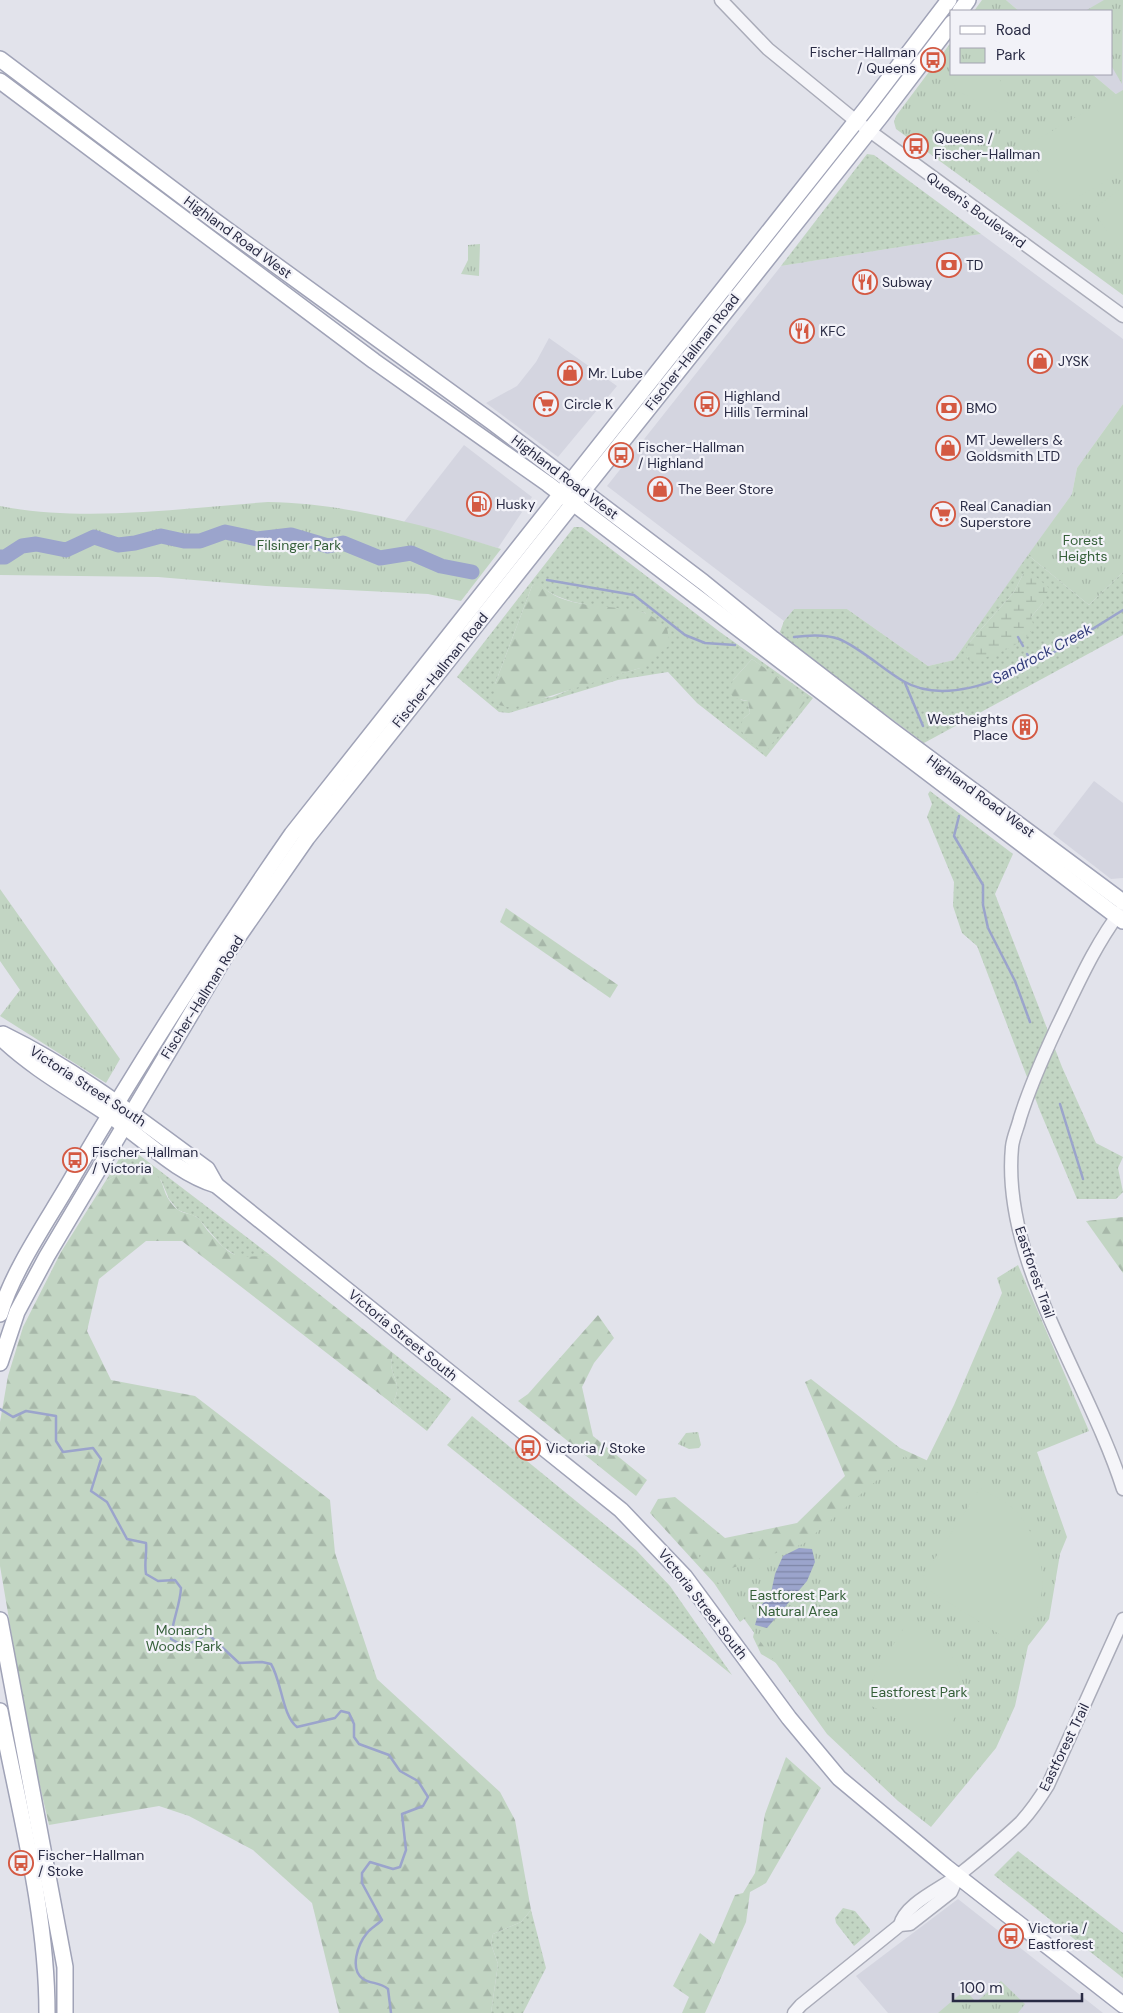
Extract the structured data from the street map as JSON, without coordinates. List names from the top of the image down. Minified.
{"streets":{"main road":["Highland Road West","Fischer-Hallman Road","Victoria Street South"],"street":["Queen's Boulevard","Eastforest Trail"]},"crossings":[["Queen's Boulevard","Fischer-Hallman Road"],["Highland Road West","Fischer-Hallman Road"],["Highland Road West","Eastforest Trail"],["Fischer-Hallman Road","Victoria Street South"],["Victoria Street South","Eastforest Trail"]],"water":["Sandrock Creek"],"parks":["Forest Heights","Filsinger Park","Eastforest Park Natural Area","Monarch Woods Park","Eastforest Park"],"places":{"bus stop":["Fischer-Hallman / Queens","Queens / Fischer-Hallman","Highland Hills Terminal","Fischer-Hallman / Highland","Fischer-Hallman / Victoria","Victoria / Stoke","Fischer-Hallman / Stoke","Victoria / Eastforest"],"bank":["TD","BMO"],"restaurant":["Subway","KFC"],"shop":["JYSK","Mr. Lube","MT Jewellers & Goldsmith LTD","The Beer Store"],"supermarket":["Circle K","Real Canadian Superstore"],"fuel station":["Husky"],"building":["Westheights Place"]},"legend":["Road","Park"],"scale_bar":"100 m"}
